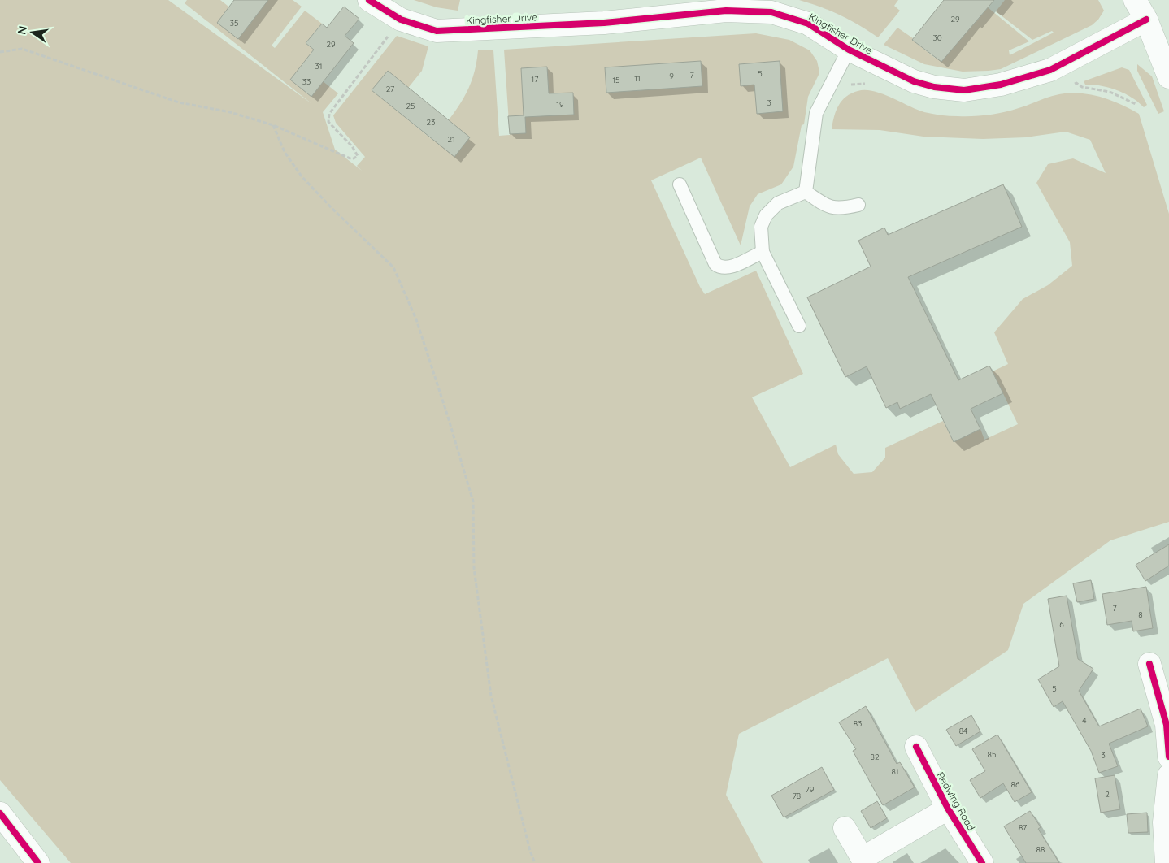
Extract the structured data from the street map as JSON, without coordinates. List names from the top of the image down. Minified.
{"streets":{"street":["Kingfisher Drive","Redwing Road"]},"house_numbers":["29","35","30","29","31","5","7","9","11","17","15","33","27","3","19","25","23","21","7","8","6","5","4","83","84","85","3","82","81","86","79","2","78","87","88"],"north":"left"}
